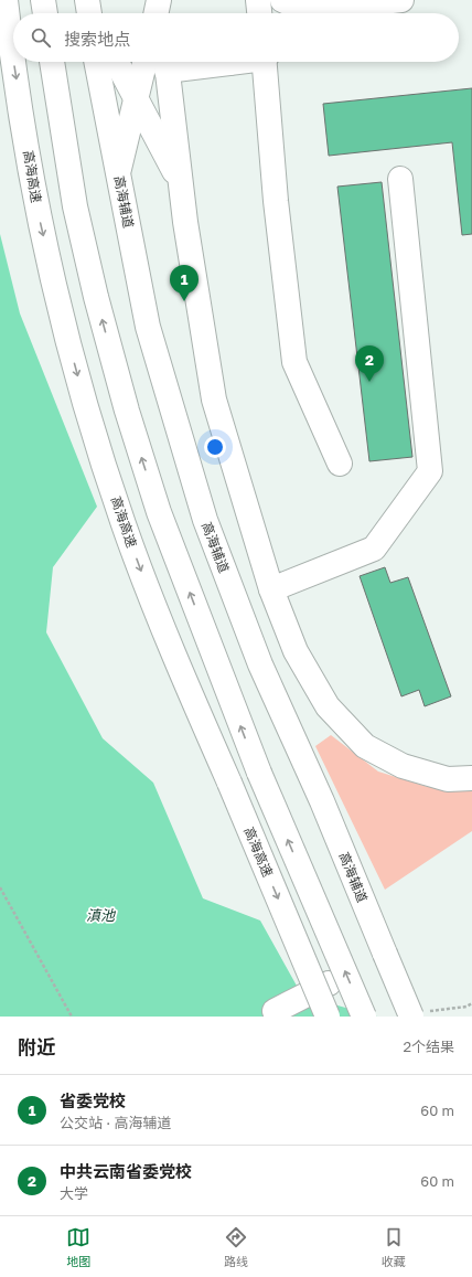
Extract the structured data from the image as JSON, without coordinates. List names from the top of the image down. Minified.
{"streets":{"main road":["高海高速","高海辅道"]},"water":["滇池"],"page":{"search":"搜索地点","pins":["1","2"],"heading":["附近","2个结果"],"list":[{"mark":"1","name":"省委党校","note":"公交站 · 高海辅道","value":"60 m"},{"mark":"2","name":"中共云南省委党校","note":"大学","value":"60 m"}],"nav":["地图","路线","收藏"]}}
